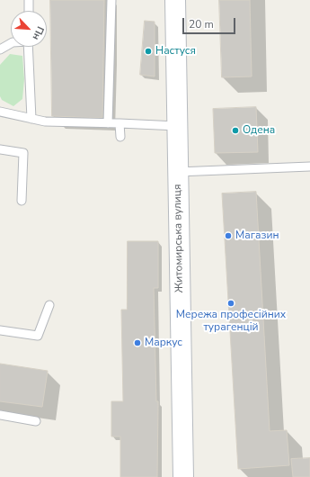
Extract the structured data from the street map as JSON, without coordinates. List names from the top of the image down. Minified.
{"streets":{"main road":["Житомирська вулиця"]},"places":["Настуся","Одена","Магазин","Мережа професійних турагенцій","Маркус"],"scale_bar":"20 m","north":"bottom right"}
